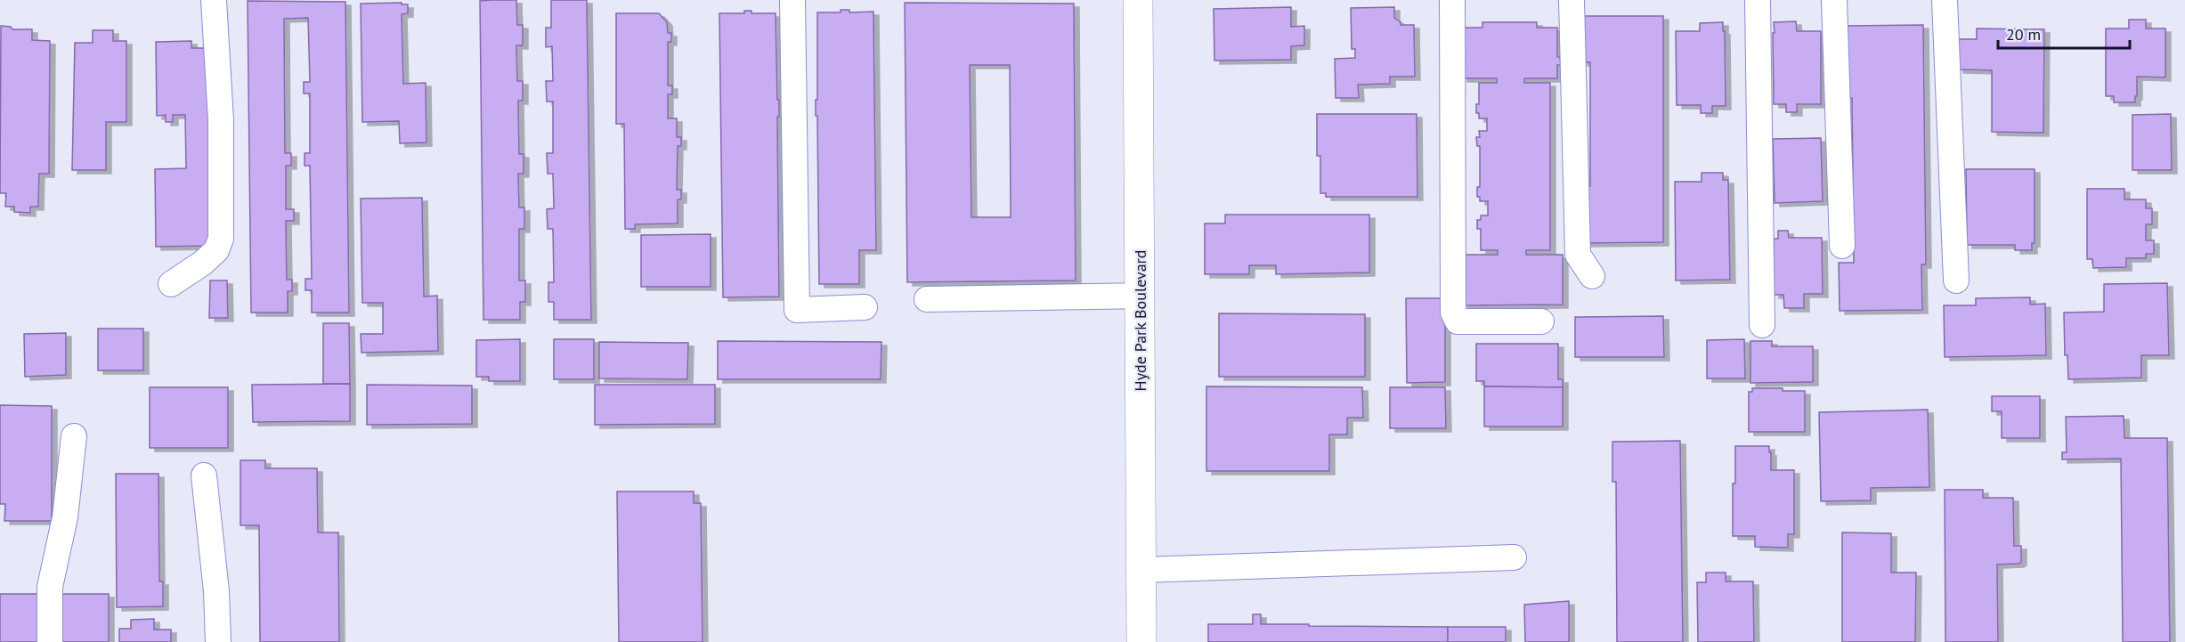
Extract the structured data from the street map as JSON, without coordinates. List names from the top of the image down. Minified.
{"streets":{"street":["Hyde Park Boulevard"]},"scale_bar":"20 m"}
